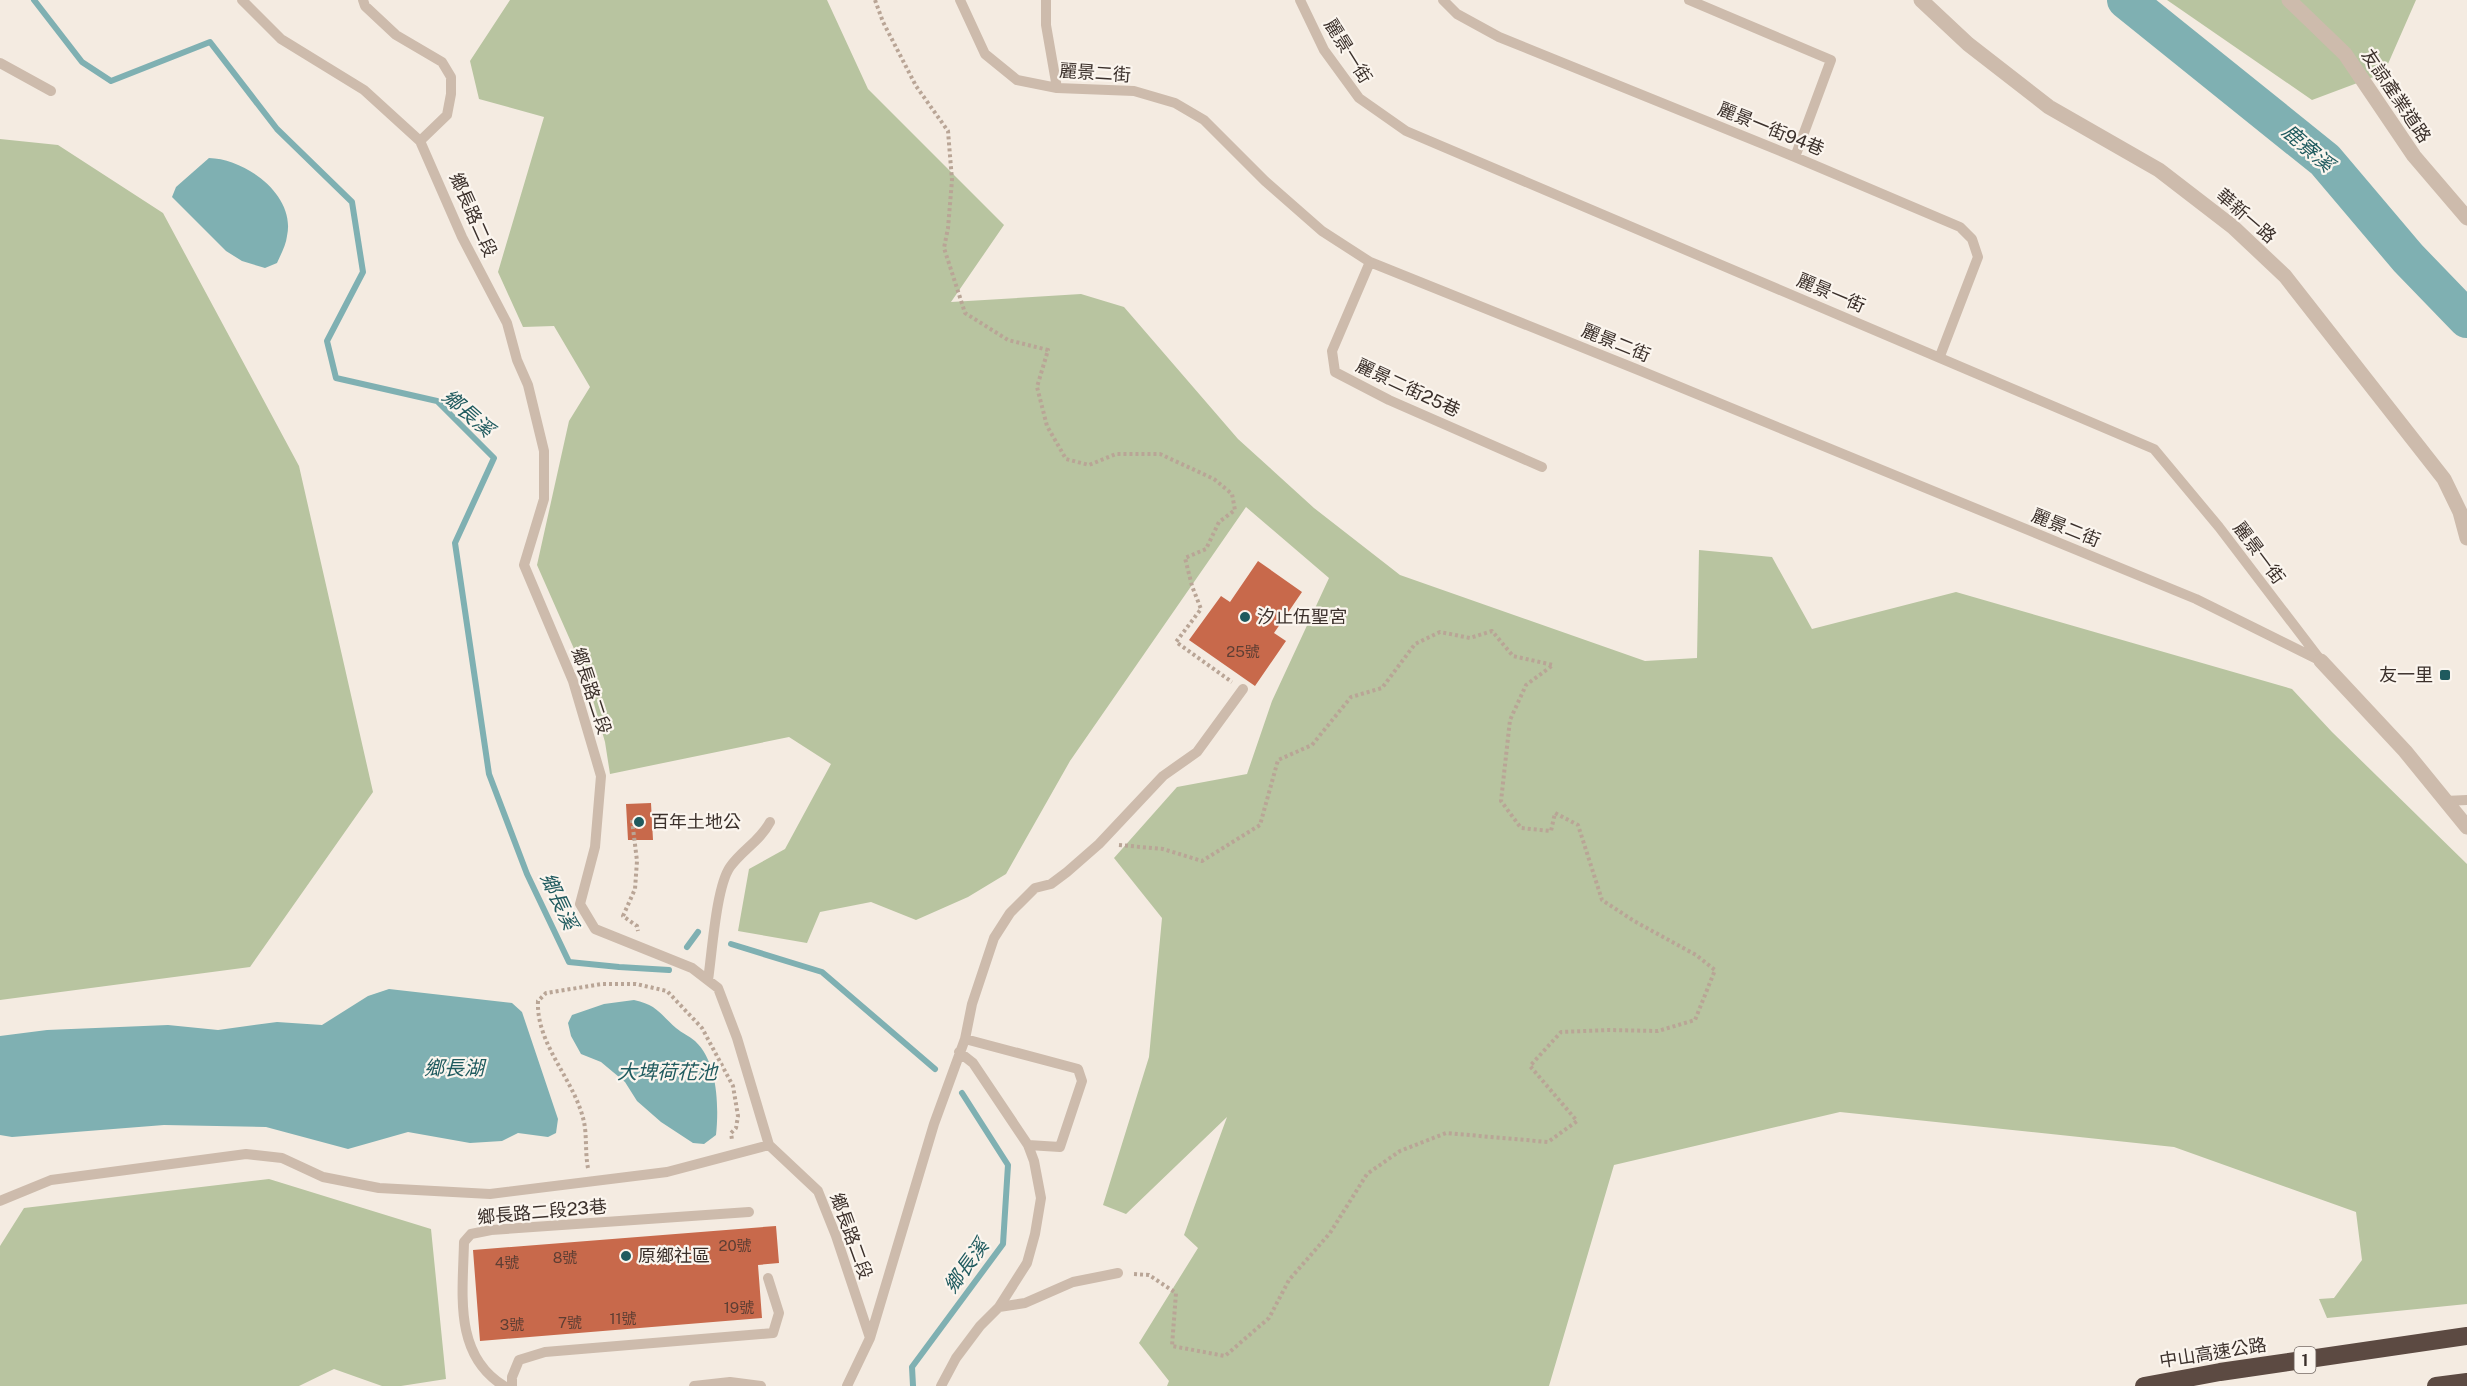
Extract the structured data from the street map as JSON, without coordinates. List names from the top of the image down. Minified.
{"streets":{"highway":["中山高速公路","1"],"street":["友諒產業道路","華新一路"],"lane":["麗景一街","麗景二街","麗景一街94巷","鄉長路二段","麗景二街25巷","鄉長路二段23巷"]},"crossings":[["麗景一街","麗景二街"],["麗景一街","麗景一街94巷"],["麗景二街","麗景二街25巷"]],"water":["鹿寮溪","鄉長溪","鄉長湖","大埤荷花池"],"places":{"other":["汐止伍聖宮","百年土地公","原鄉社區"],"transit":["友一里"]},"house_numbers":["25號","20號","8號","4號","19號","11號","7號","3號"]}
